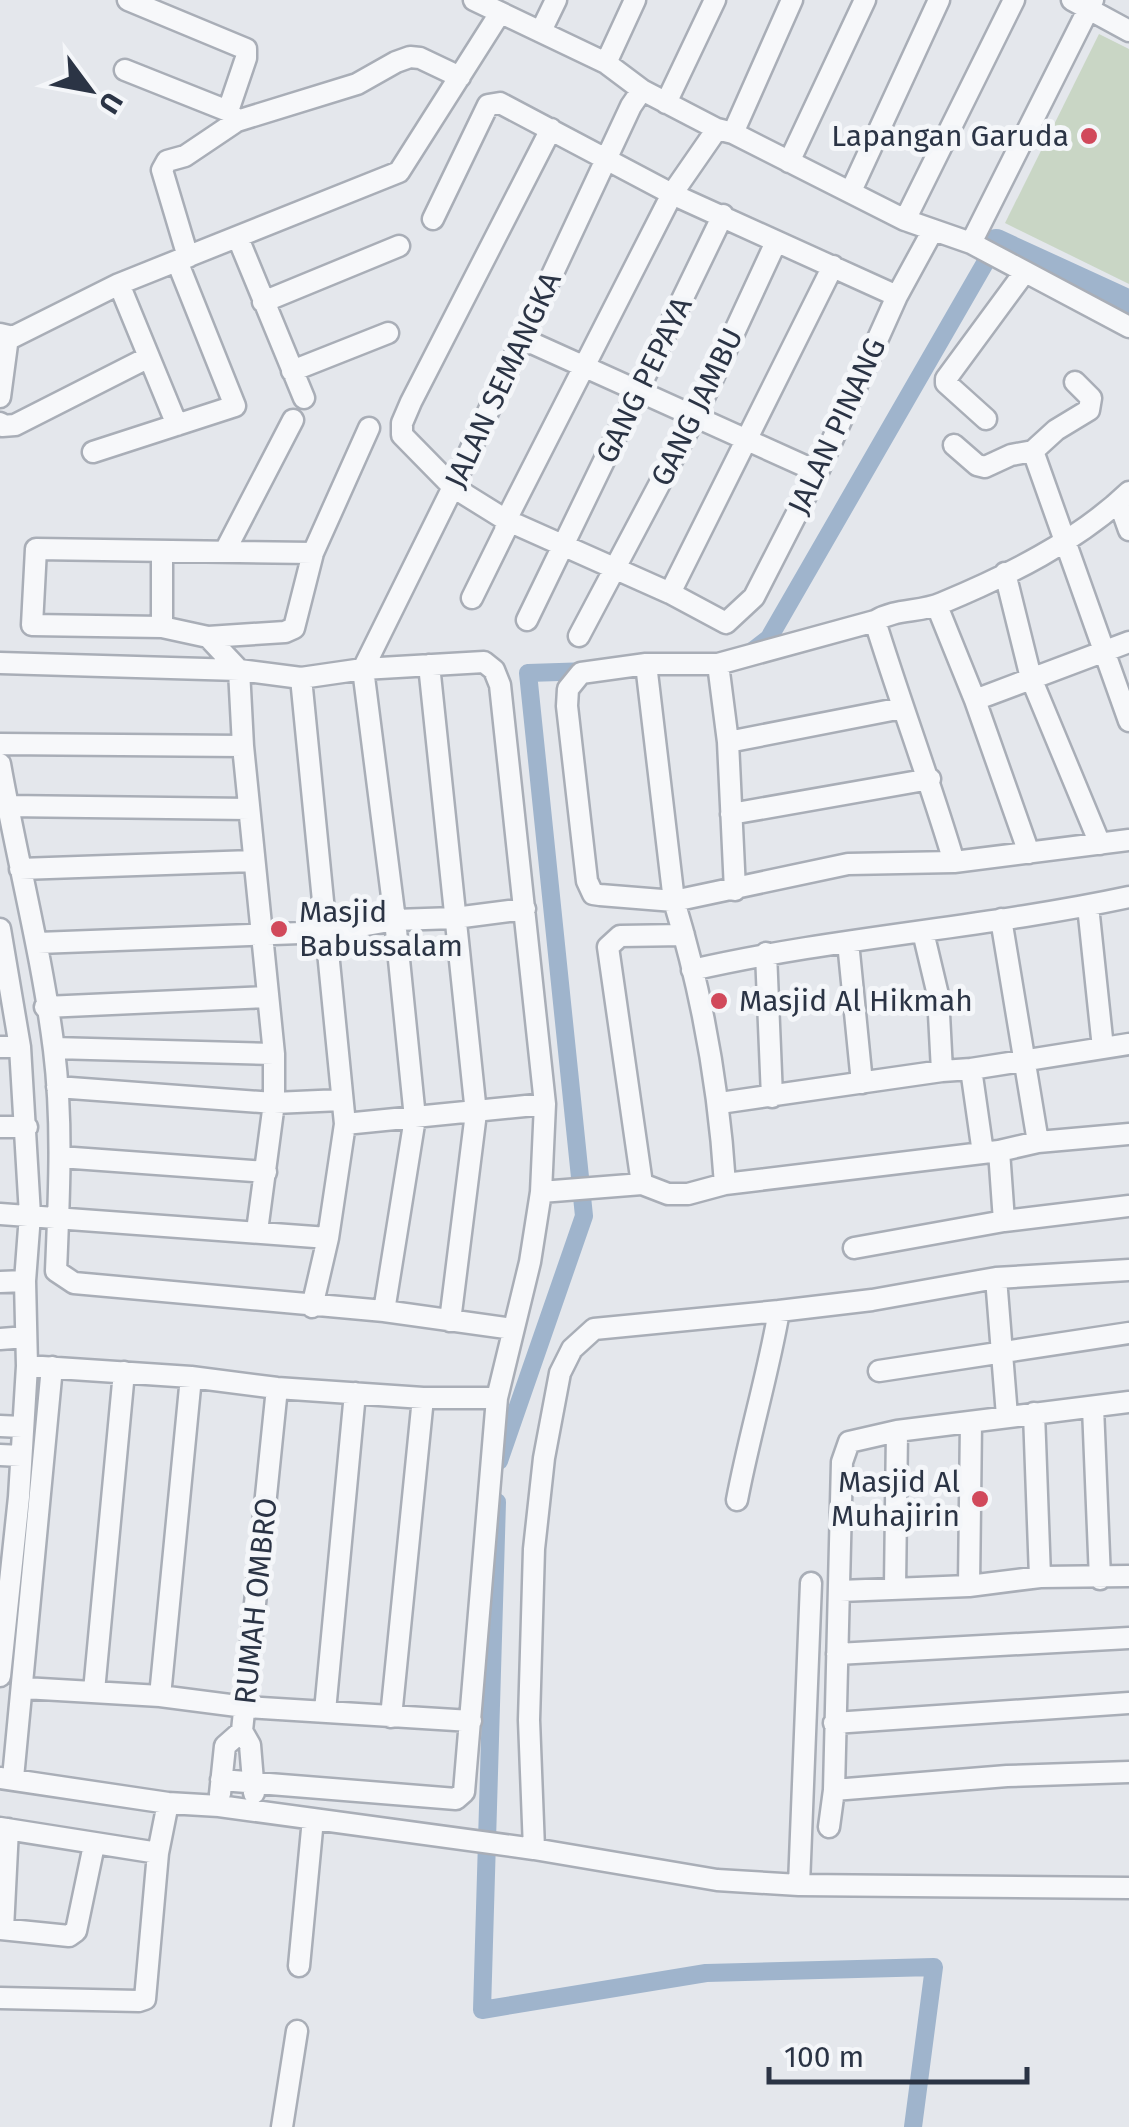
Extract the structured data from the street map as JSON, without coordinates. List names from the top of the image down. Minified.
{"streets":{"street":["JALAN SEMANGKA","GANG PEPAYA","GANG JAMBU","JALAN PINANG","RUMAH OMBRO"]},"places":["Lapangan Garuda","Masjid Babussalam","Masjid Al Hikmah","Masjid Al Muhajirin"],"scale_bar":"100 m","north":"bottom right"}
